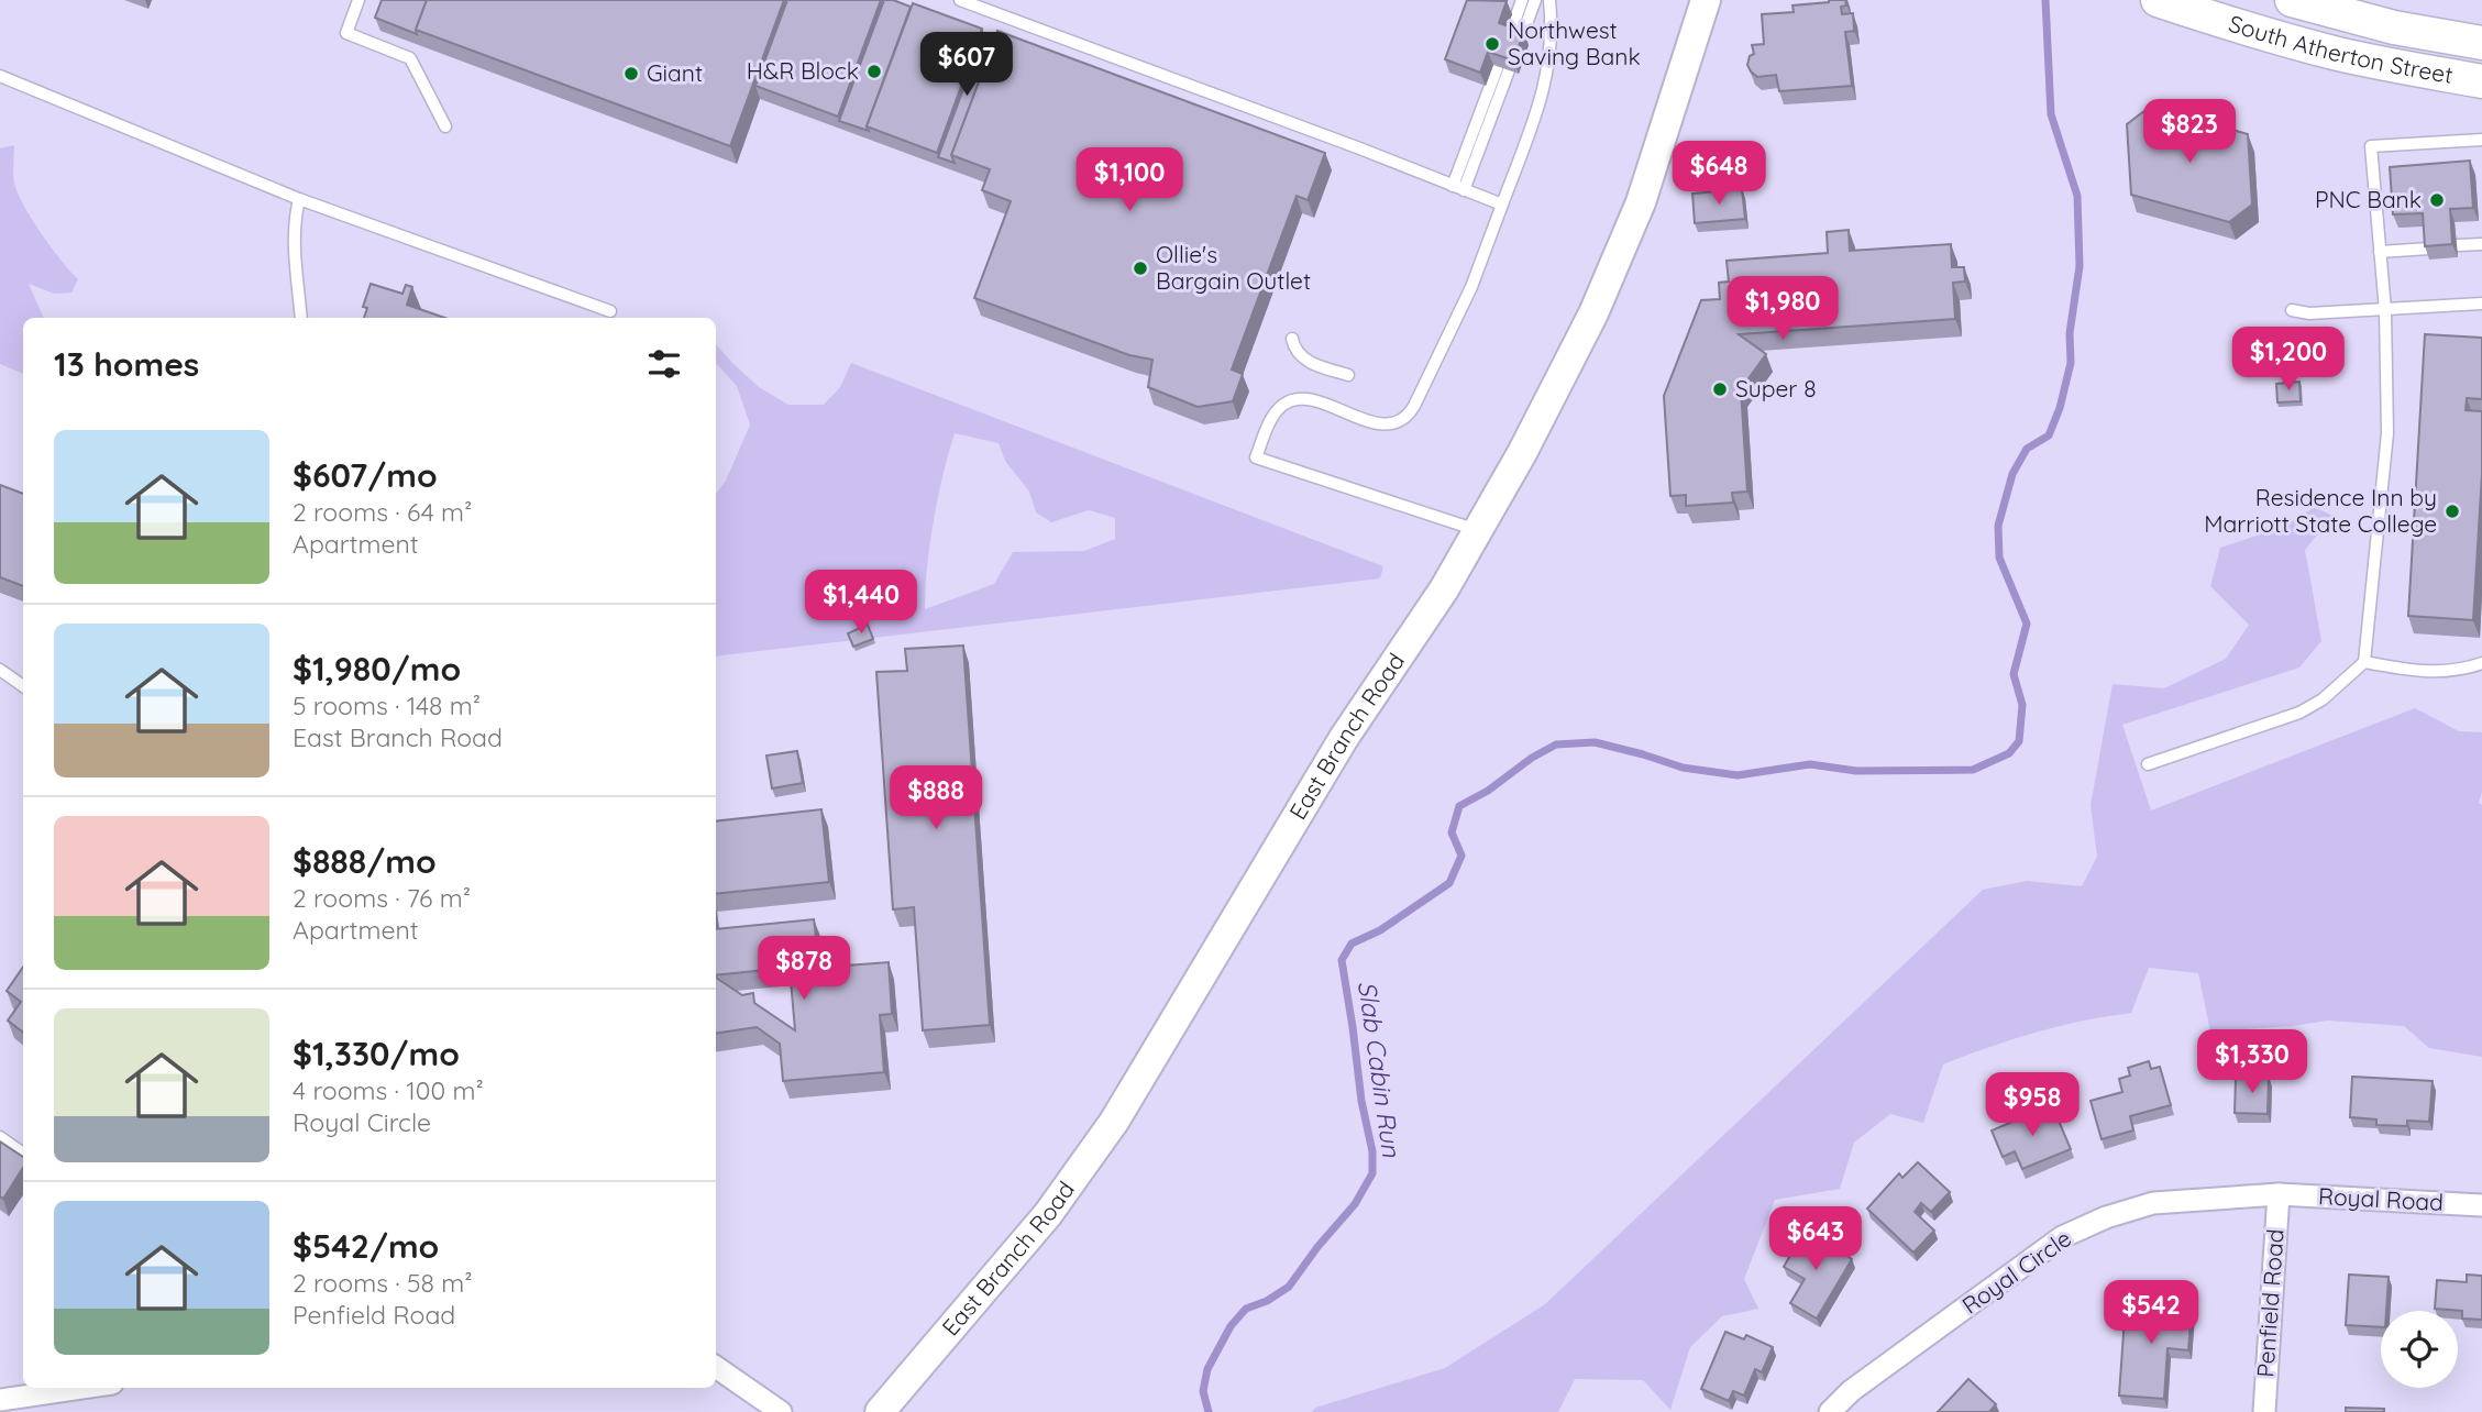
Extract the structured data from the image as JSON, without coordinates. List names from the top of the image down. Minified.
{"streets":{"main road":["South Atherton Street","East Branch Road"],"street":["Royal Road","Royal Circle","Penfield Road"]},"crossings":[["Royal Road","Royal Circle"],["Royal Road","Penfield Road"],["Royal Circle","Penfield Road"]],"water":["Slab Cabin Run"],"places":["Northwest Saving Bank","H&R Block","Giant","PNC Bank","Ollie's Bargain Outlet","Super 8","Residence Inn by Marriott State College"],"page":{"price":["$607","$823","$648","$1,100","$1,980","$1,200","$1,440","$888","$878","$1,330","$958","$643","$542"],"heading":"13 homes","list":[{"name":"$607/mo","note":"2 rooms · 64 m² · Apartment"},{"name":"$1,980/mo","note":"5 rooms · 148 m² · East Branch Road"},{"name":"$888/mo","note":"2 rooms · 76 m² · Apartment"},{"name":"$1,330/mo","note":"4 rooms · 100 m² · Royal Circle"},{"name":"$542/mo","note":"2 rooms · 58 m² · Penfield Road"}]}}
